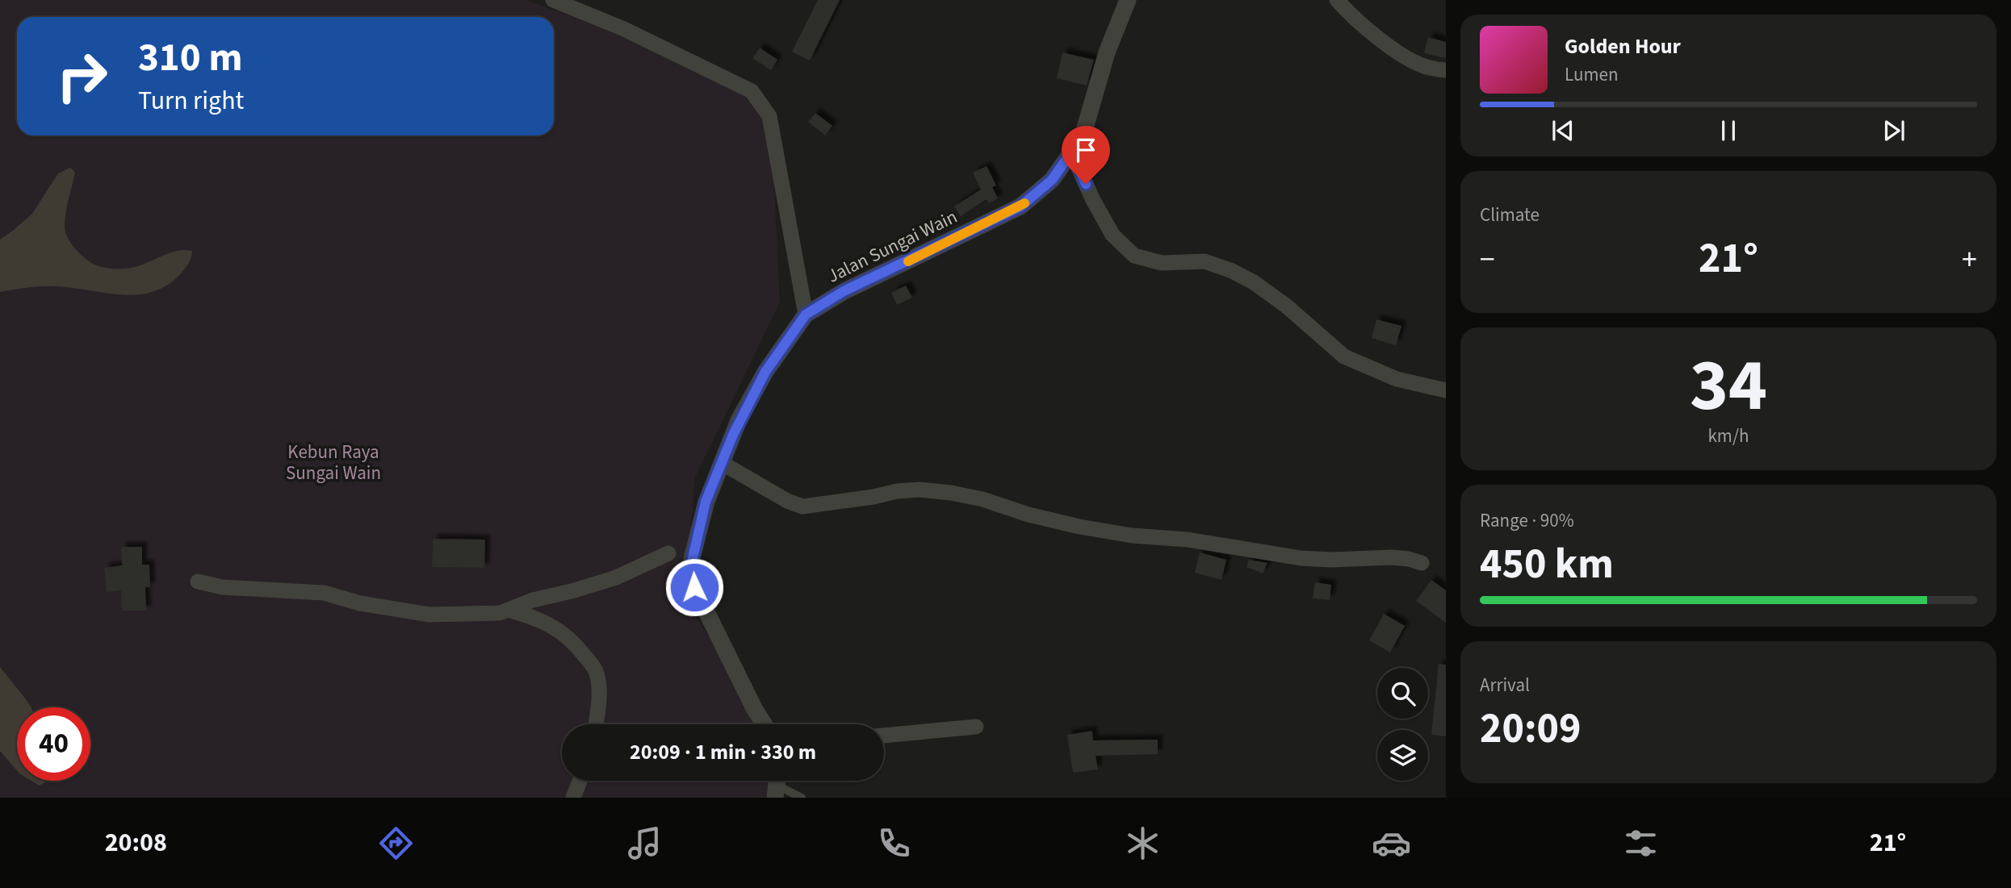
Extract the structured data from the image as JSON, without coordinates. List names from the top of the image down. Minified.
{"streets":{"street":["Jalan Sungai Wain"]},"parks":["Kebun Raya Sungai Wain"],"page":{"turn":["310 m","Turn right"],"song":["Golden Hour","Lumen"],"tile":["Climate",["34","km/h"],["Range · 90%","450 km"],["Arrival","20:09"]],"heat":["−","21°","+"],"limit":"40","trip":"20:09 · 1 min · 330 m","tabs":["20:08","21°"]}}
